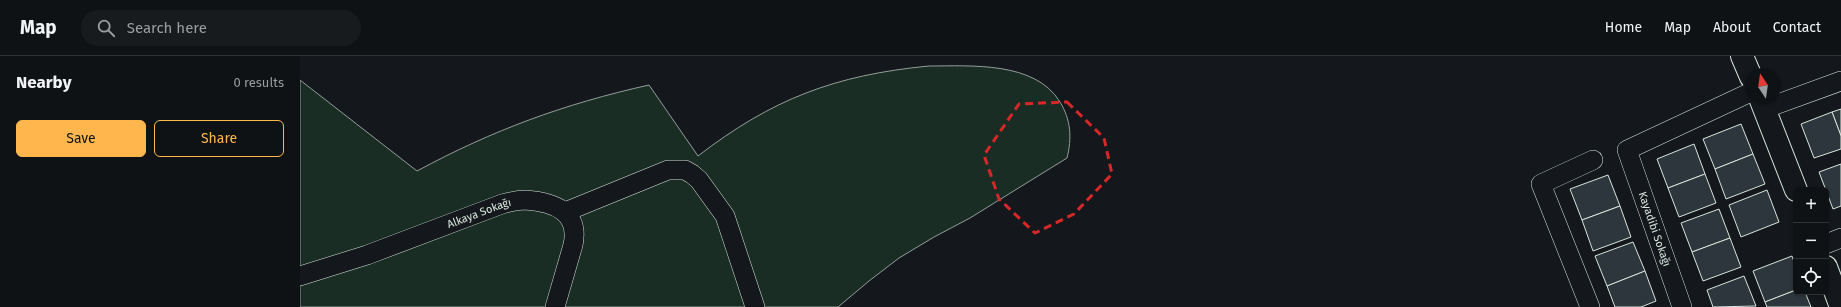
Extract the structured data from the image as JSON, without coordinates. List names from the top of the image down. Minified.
{"streets":{"street":["Alkaya Sokağı","Kayadibi Sokağı"]},"north":"top","page":{"header":"Map","search":"Search here","nav":["Home","Map","About","Contact"],"heading":["Nearby","0 results"],"buttons":["Save","Share"],"map_buttons":["+","−"]}}
